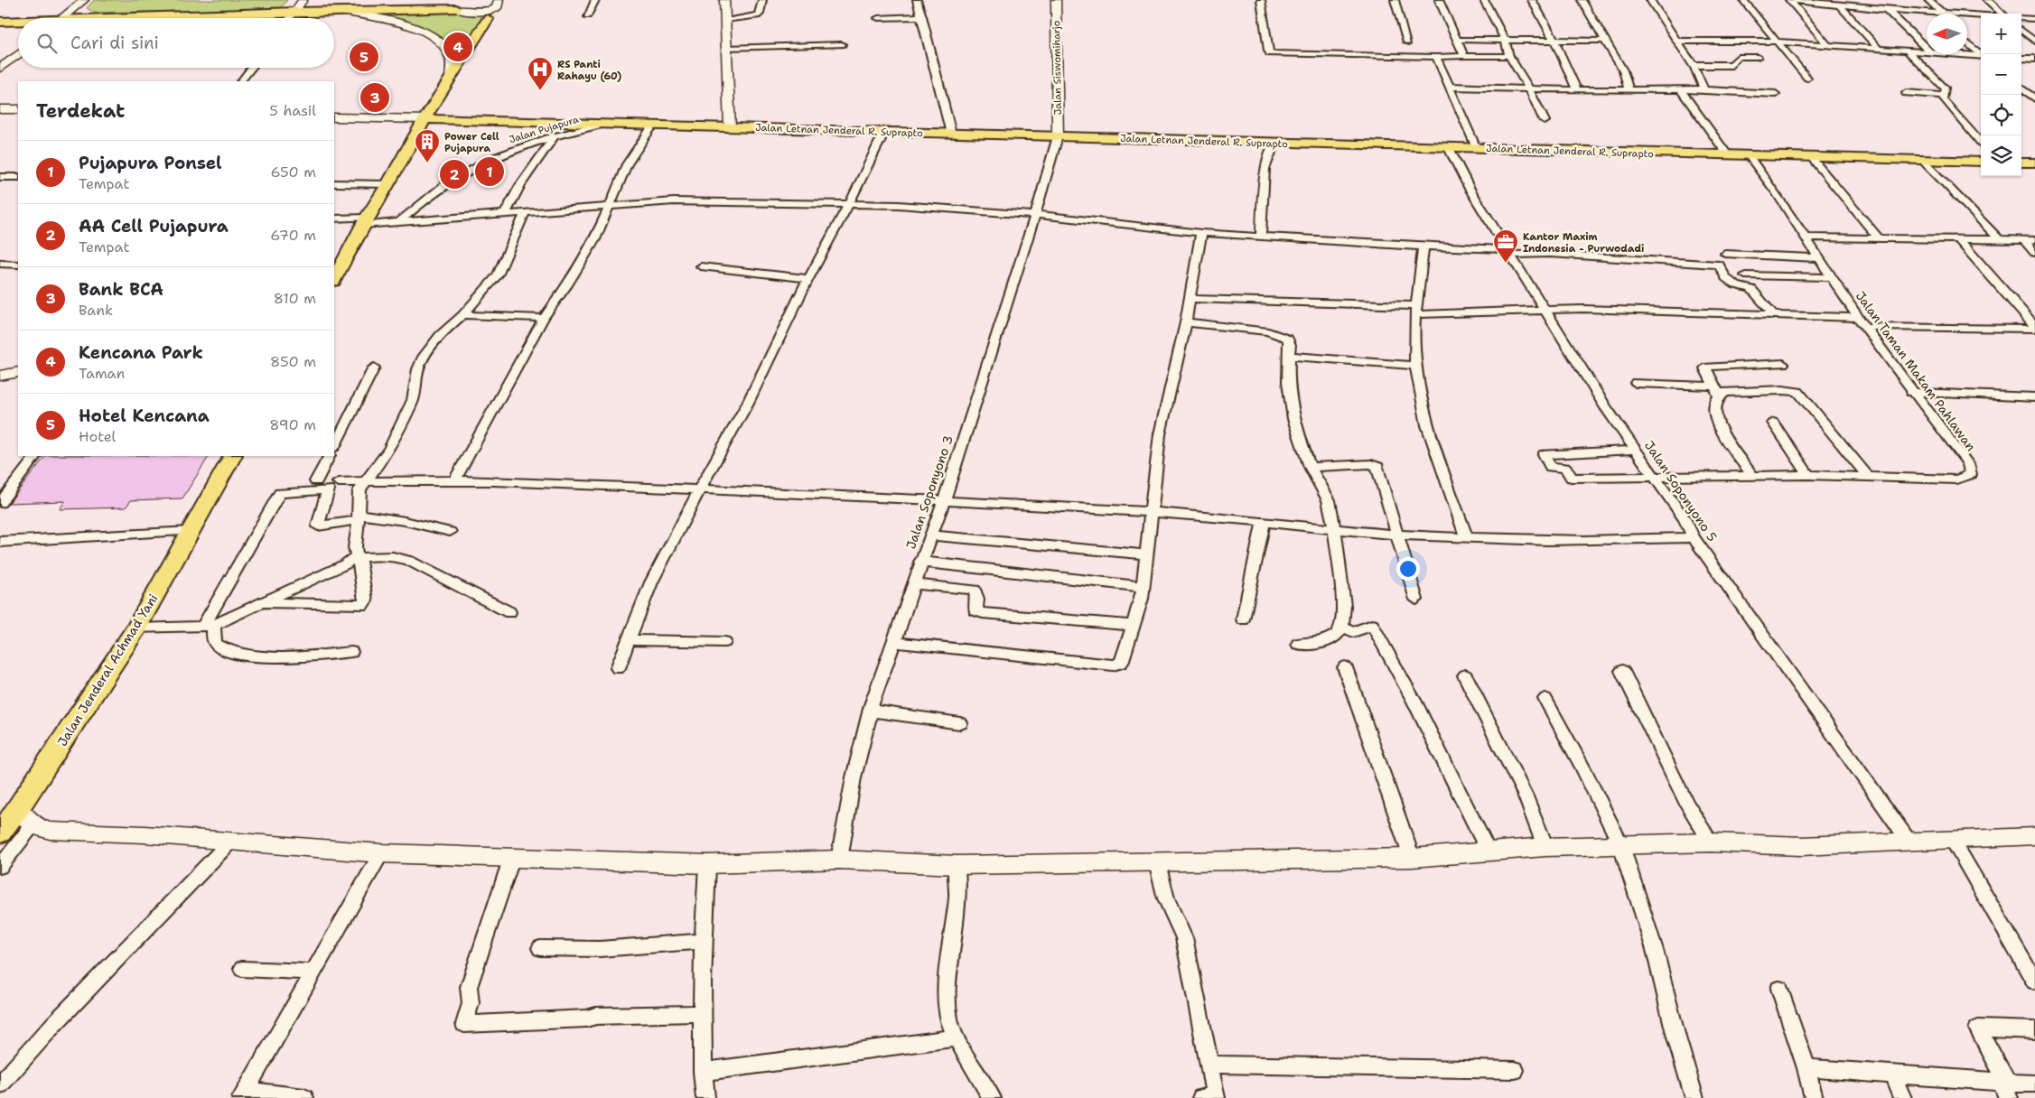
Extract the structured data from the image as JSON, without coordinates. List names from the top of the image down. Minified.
{"streets":{"main road":["Jalan Siswomiharjo","Jalan Letnan Jenderal R. Suprapto","Jalan Jenderal Achmad Yani"],"street":["Jalan Pujapura","Jalan Taman Makam Pahlawan","Jalan Soponyono 5","Jalan Soponyono 3"]},"crossings":[["Jalan Siswomiharjo","Jalan Letnan Jenderal R. Suprapto"],["Jalan Siswomiharjo","Jalan Soponyono 3"],["Jalan Pujapura","Jalan Letnan Jenderal R. Suprapto"],["Jalan Letnan Jenderal R. Suprapto","Jalan Taman Makam Pahlawan"],["Jalan Letnan Jenderal R. Suprapto","Jalan Soponyono 5"],["Jalan Letnan Jenderal R. Suprapto","Jalan Soponyono 3"],["Jalan Taman Makam Pahlawan","Jalan Soponyono 5"]],"places":{"hospital":["RS Panti Rahayu (60)"],"building":["Power Cell Pujapura"],"office":["Kantor Maxim Indonesia - Purwodadi"]},"north":"left","page":{"map_buttons":["+","−"],"search":"Cari di sini","pins":["4","5","3","1","2"],"heading":["Terdekat","5 hasil"],"list":[{"mark":"1","name":"Pujapura Ponsel","note":"Tempat","value":"650 m"},{"mark":"2","name":"AA Cell Pujapura","note":"Tempat","value":"670 m"},{"mark":"3","name":"Bank BCA","note":"Bank","value":"810 m"},{"mark":"4","name":"Kencana Park","note":"Taman","value":"850 m"},{"mark":"5","name":"Hotel Kencana","note":"Hotel","value":"890 m"}]}}
